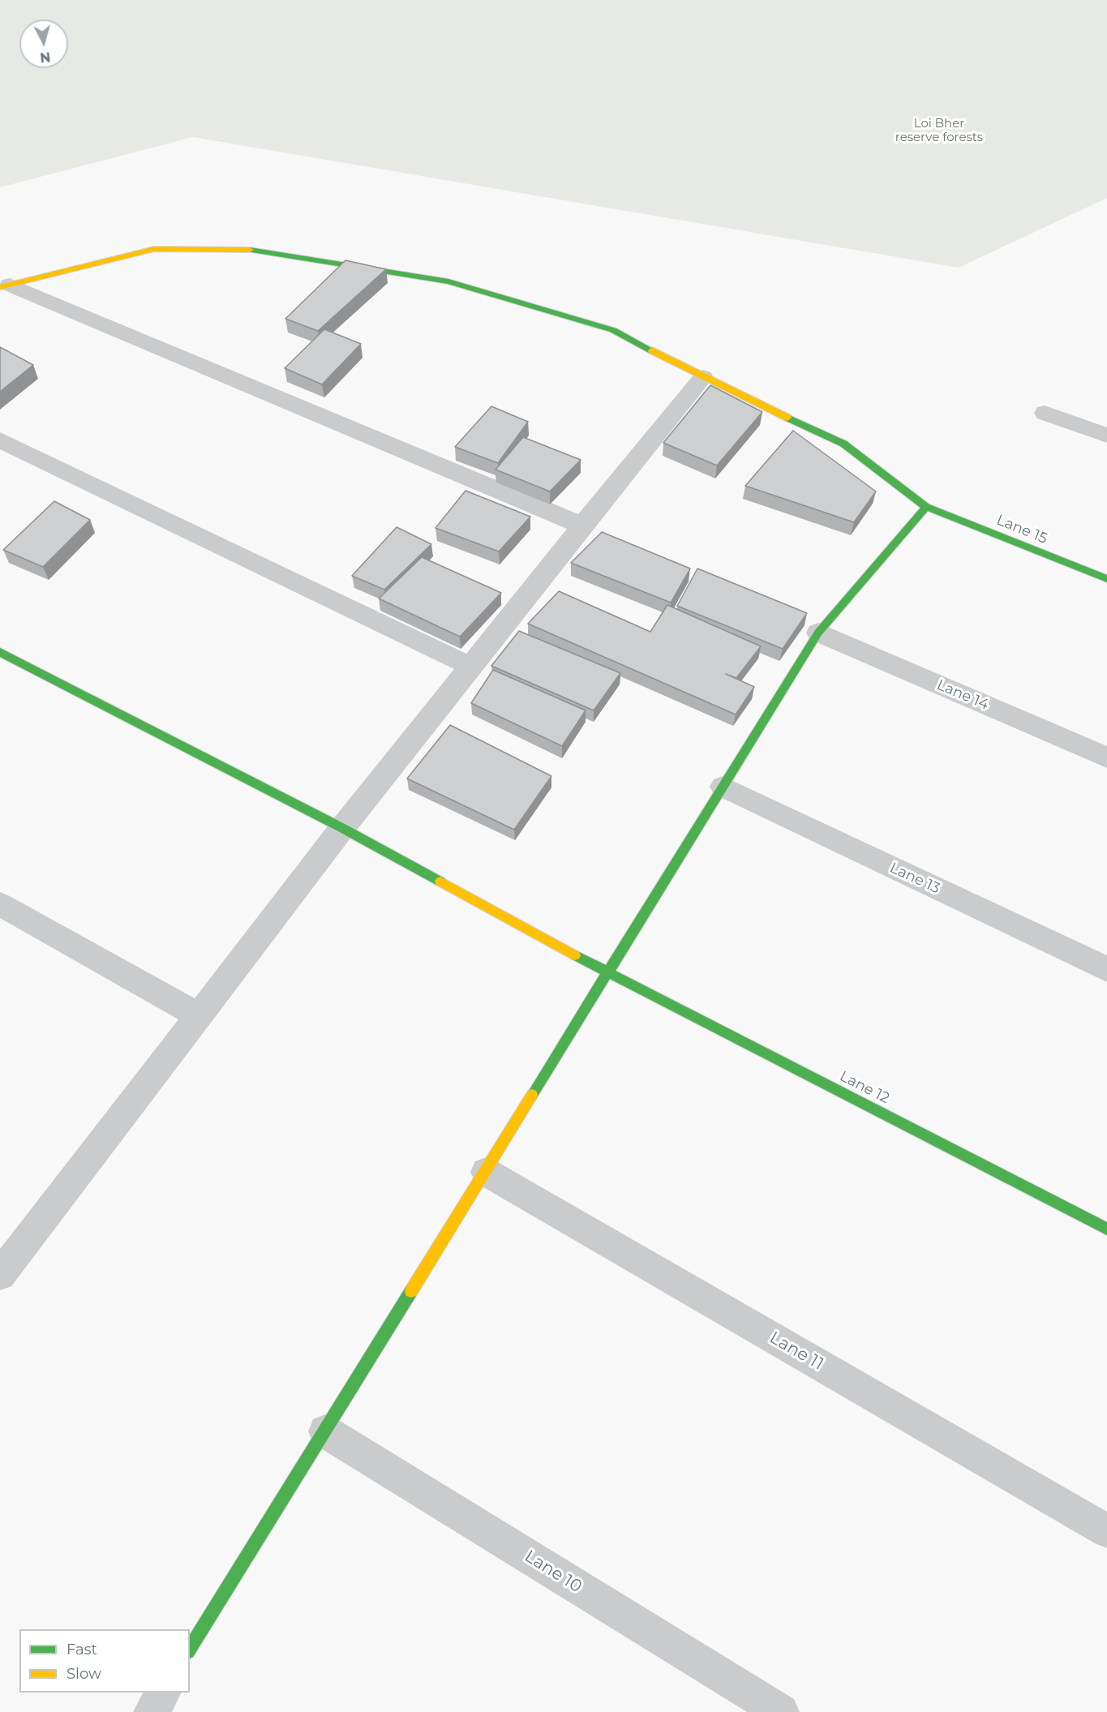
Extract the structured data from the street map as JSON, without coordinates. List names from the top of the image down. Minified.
{"streets":{"street":["Lane 15","Lane 14","Lane 13","Lane 12","Lane 11","Lane 10"]},"parks":["Loi Bher reserve forests"],"legend":["Fast","Slow"],"north":"bottom"}
